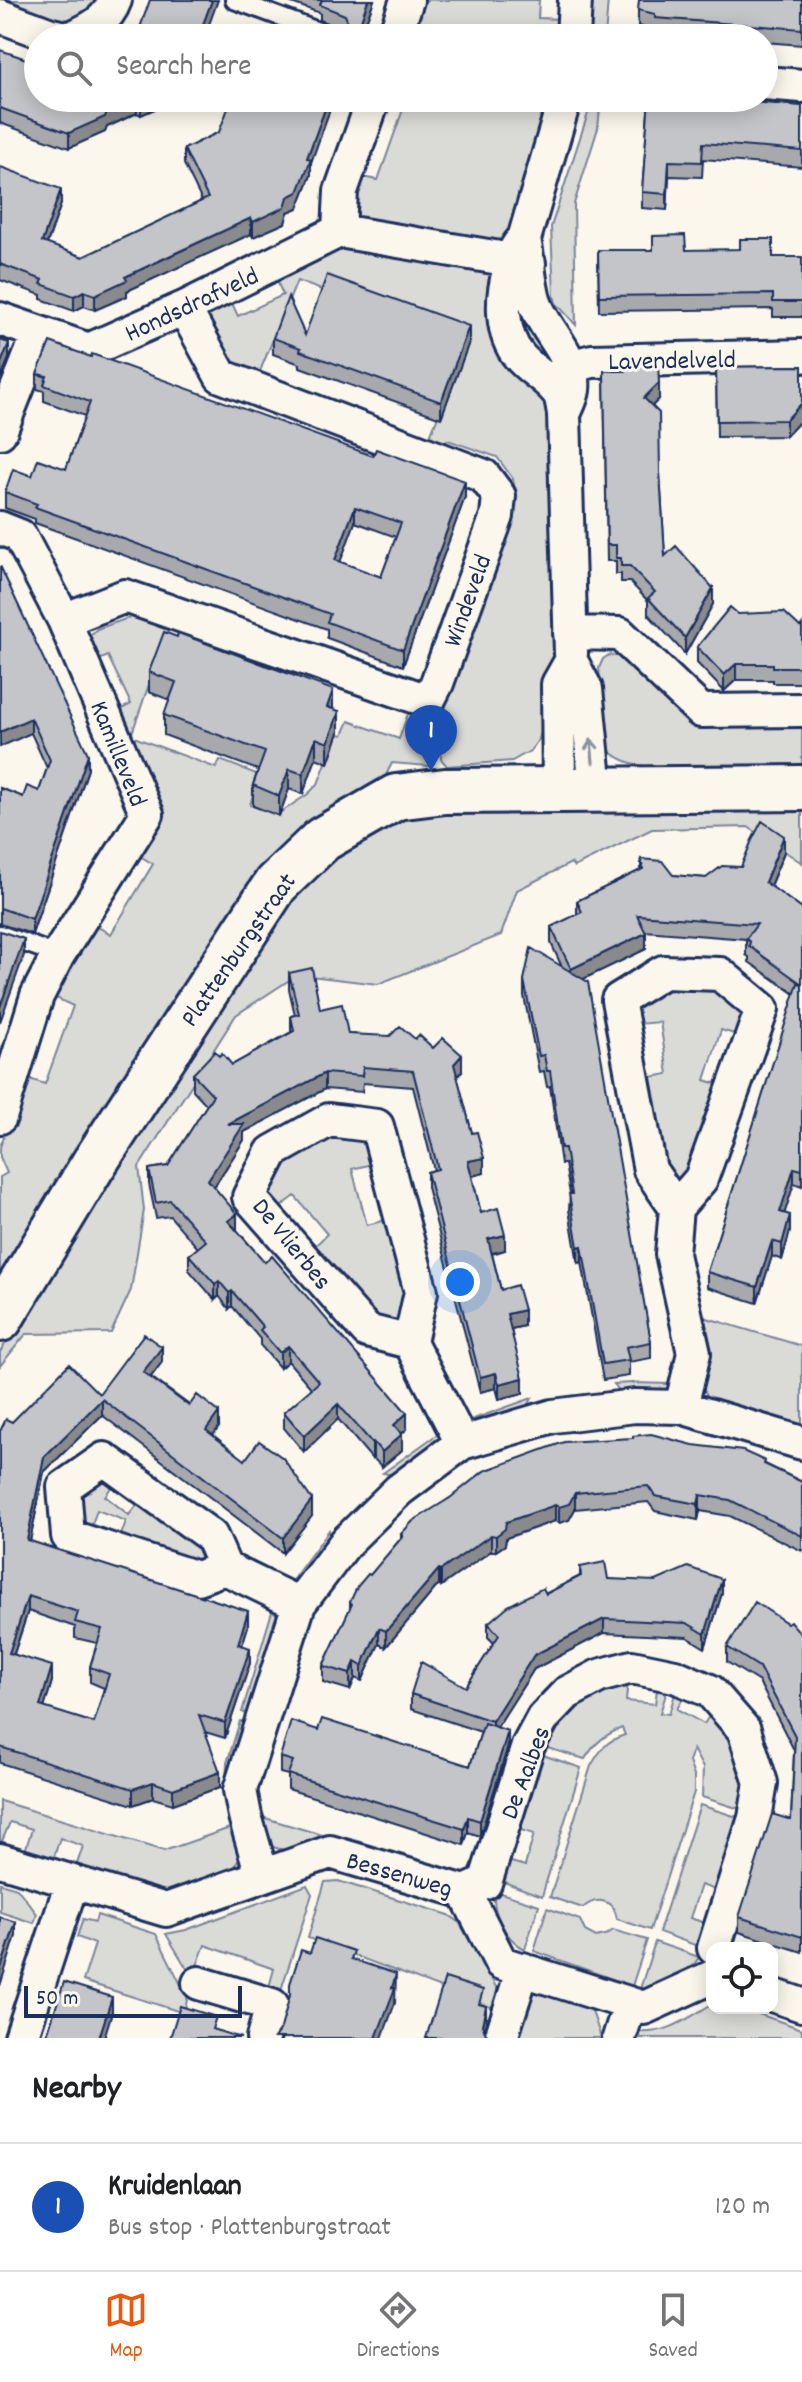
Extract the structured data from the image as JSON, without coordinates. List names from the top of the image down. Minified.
{"streets":{"street":["Hondsdrafveld","Lavendelveld","Windeveld","Kamilleveld","Plattenburgstraat","De Vlierbes","De Aalbes","Bessenweg"]},"crossings":[["Hondsdrafveld","Windeveld"],["Windeveld","Kamilleveld"],["De Aalbes","Bessenweg"]],"scale_bar":"50 m","page":{"search":"Search here","pins":"1","scale":"50 m","heading":"Nearby","list":[{"mark":"1","name":"Kruidenlaan","note":"Bus stop · Plattenburgstraat","value":"120 m"}],"nav":["Map","Directions","Saved"]}}
